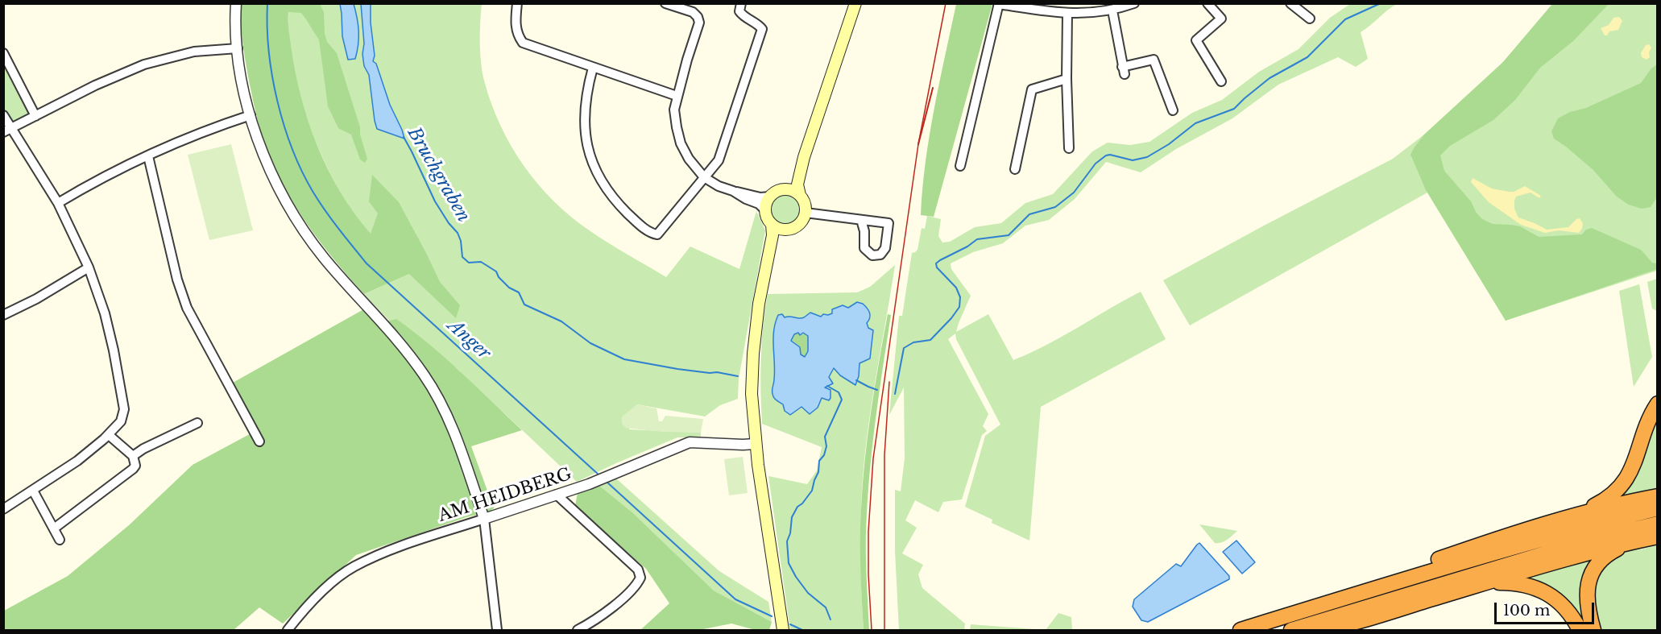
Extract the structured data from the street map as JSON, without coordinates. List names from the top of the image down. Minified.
{"streets":{"street":["AM HEIDBERG"]},"water":["Bruchgraben","Anger"],"scale_bar":"100 m"}
